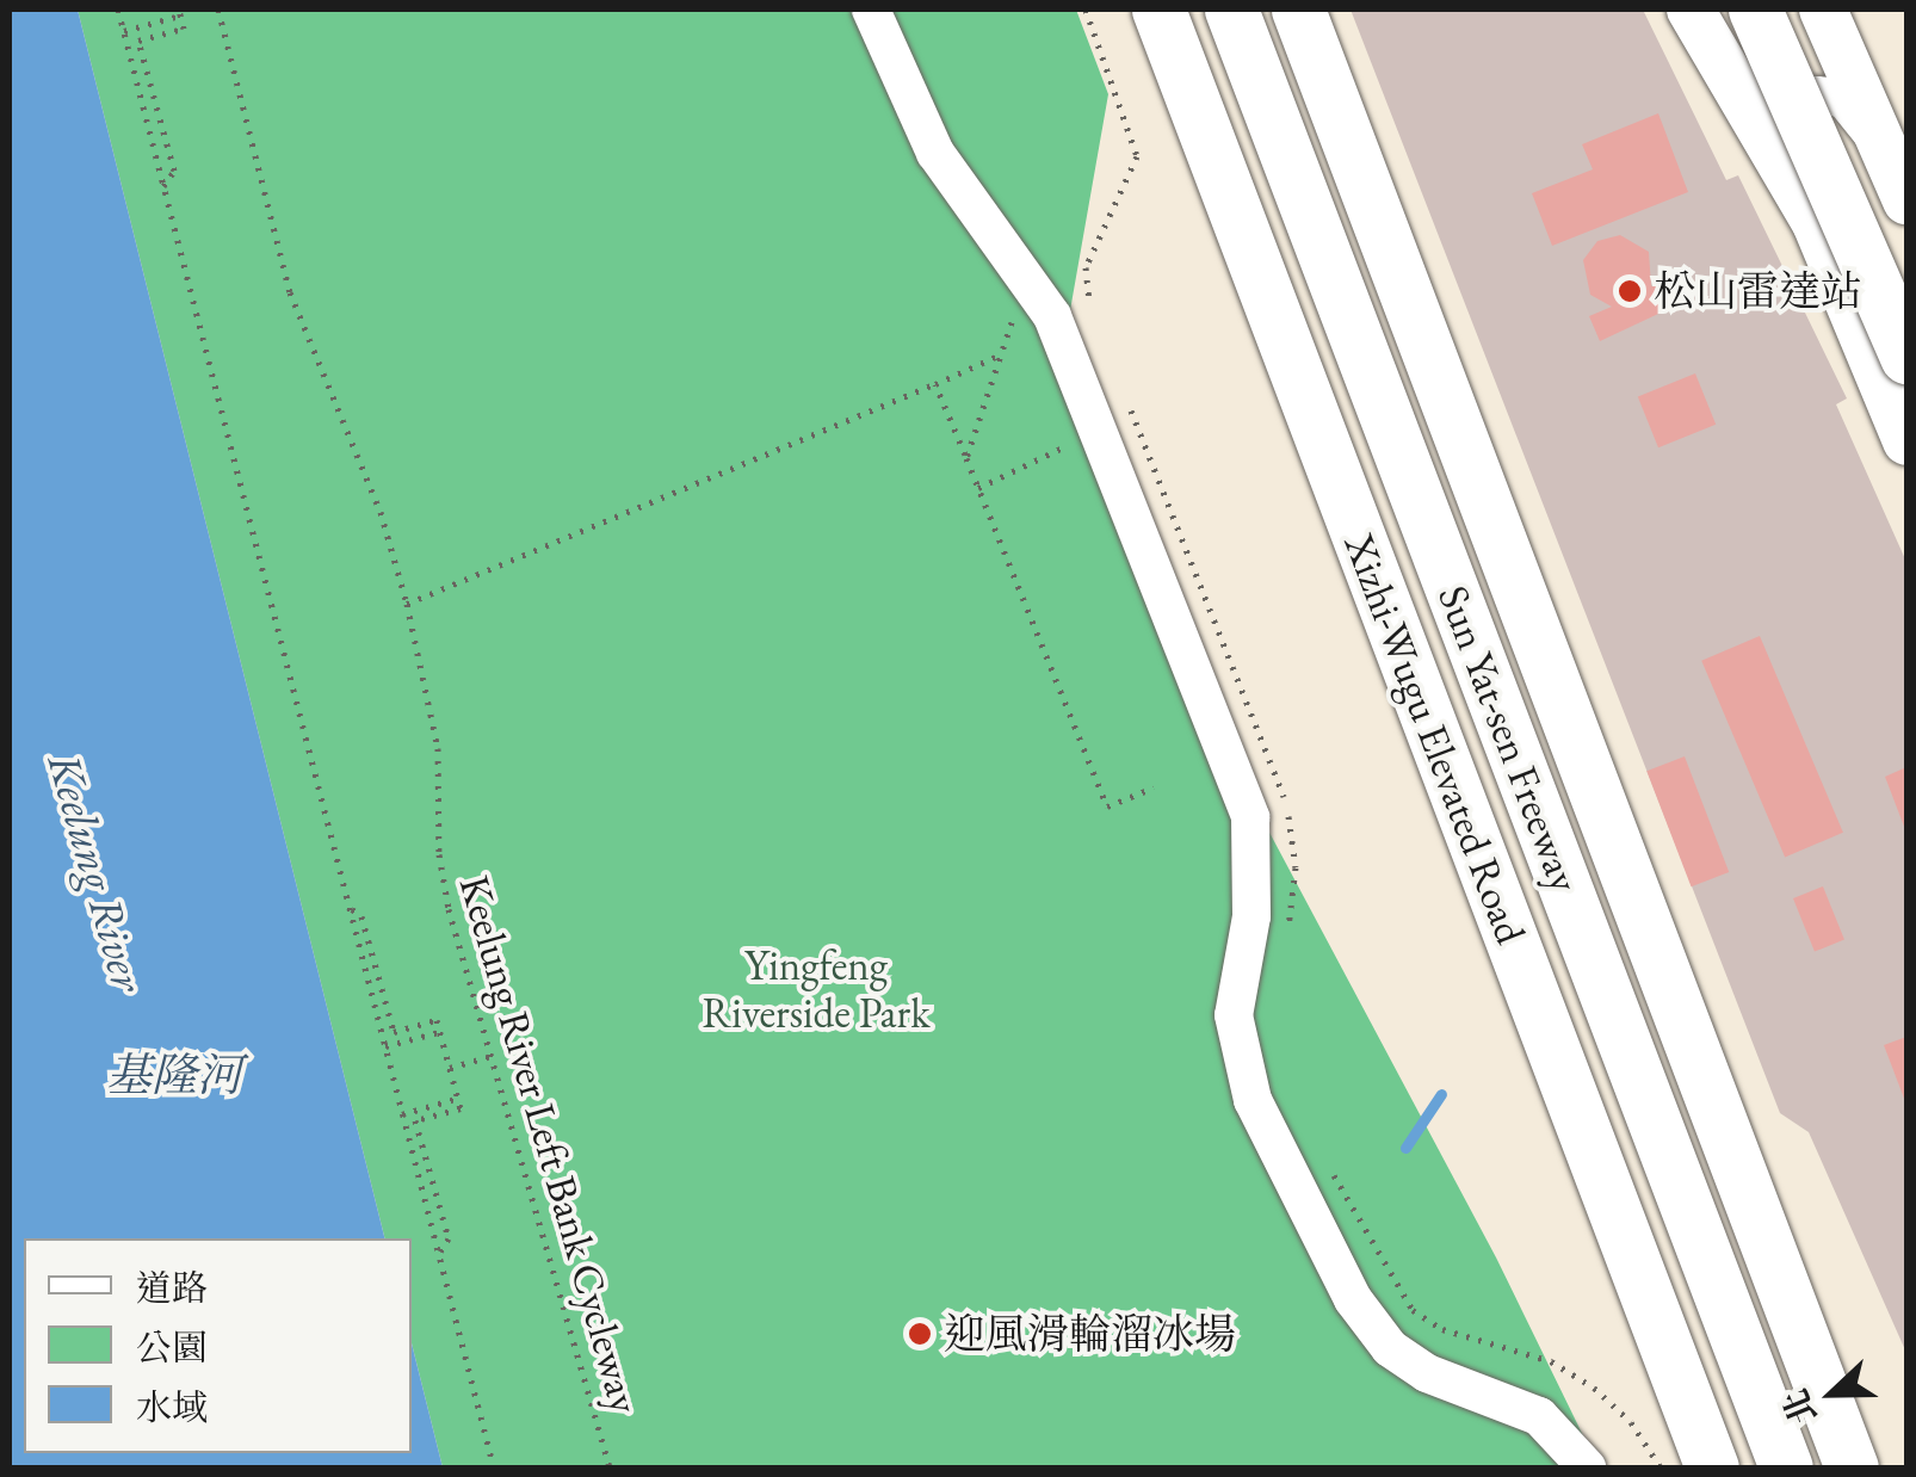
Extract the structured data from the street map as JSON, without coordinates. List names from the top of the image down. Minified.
{"streets":{"highway":["Xizhi-Wugu Elevated Road","Sun Yat-sen Freeway"],"path":["Keelung River Left Bank Cycleway"]},"water":["Keelung River","基隆河"],"parks":["Yingfeng Riverside Park"],"places":["松山雷達站","迎風滑輪溜冰場"],"legend":["道路","公園","水域"],"north":"left"}
